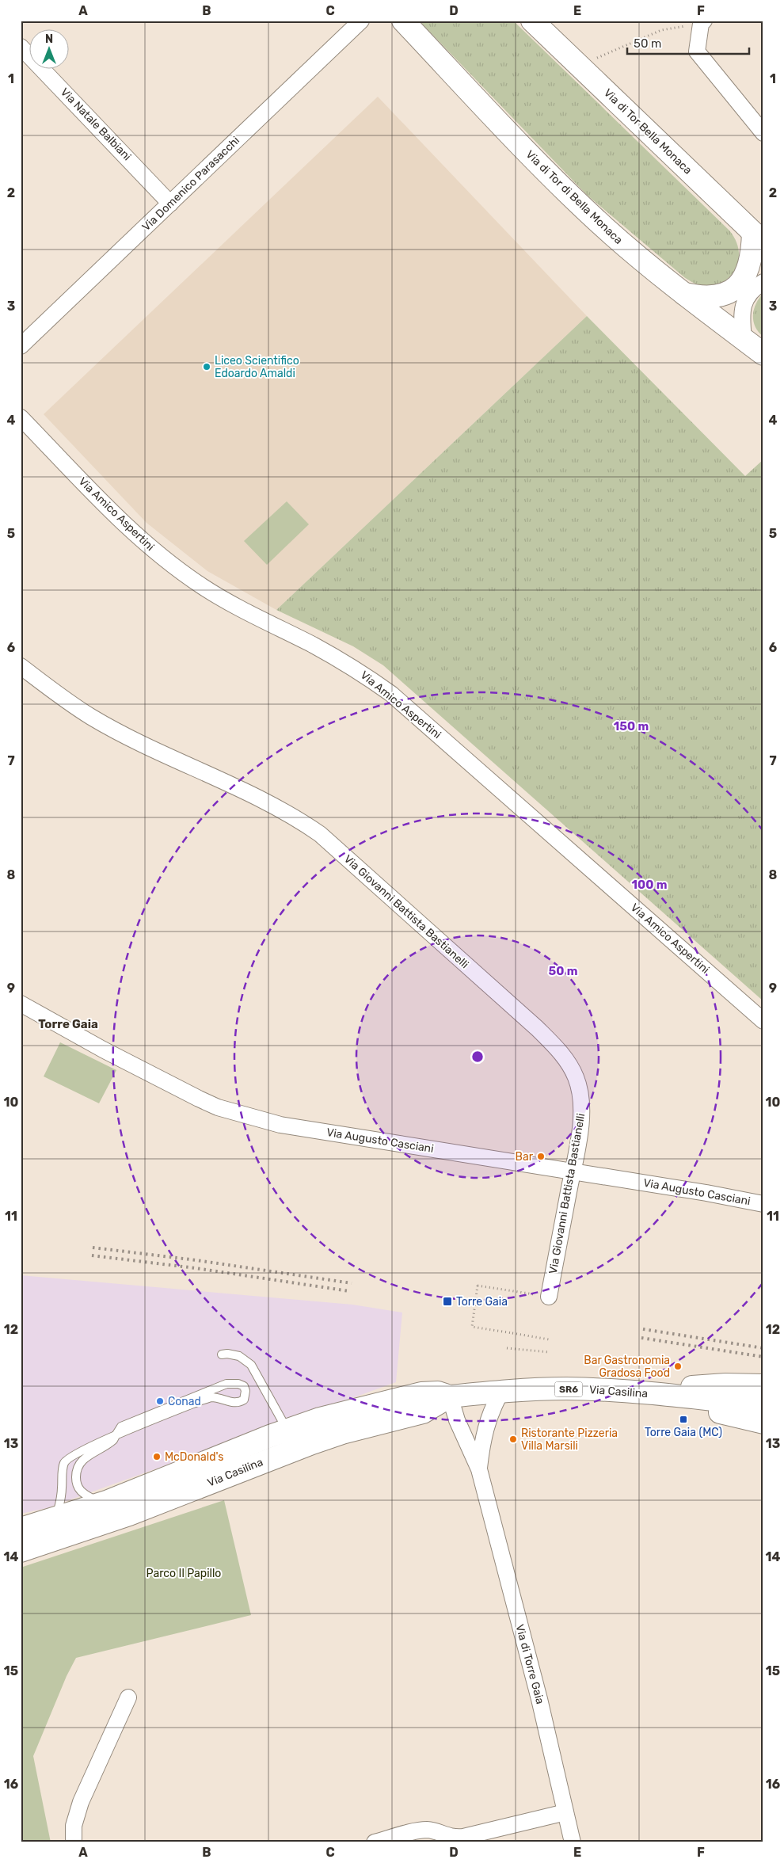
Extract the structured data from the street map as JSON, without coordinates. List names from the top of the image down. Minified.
{"streets":{"main road":["Via di Tor Bella Monaca","Via di Tor di Bella Monaca","SR6","Via Casilina"],"street":["Via Natale Balbiani","Via Domenico Parasacchi","Via Amico Aspertini","Via Giovanni Battista Bastianelli","Via Augusto Casciani","Via di Torre Gaia"]},"crossings":[["Via Natale Balbiani","Via Domenico Parasacchi"],["Via Giovanni Battista Bastianelli","Via Augusto Casciani"]],"districts":["Torre Gaia"],"parks":["Parco Il Papillo"],"places":{"other":["Liceo Scientifico Edoardo Amaldi","Bar","Bar Gastronomia Gradosa Food","Conad","Ristorante Pizzeria Villa Marsili","McDonald's"],"transit":["Torre Gaia","Torre Gaia (MC)"]},"scale_bar":"50 m","north":"top","grid":{"columns":["A","B","C","D","E","F"],"rows":["1","2","3","4","5","6","7","8","9","10","11","12","13","14","15","16"]},"rings":["150 m","100 m","50 m"]}
